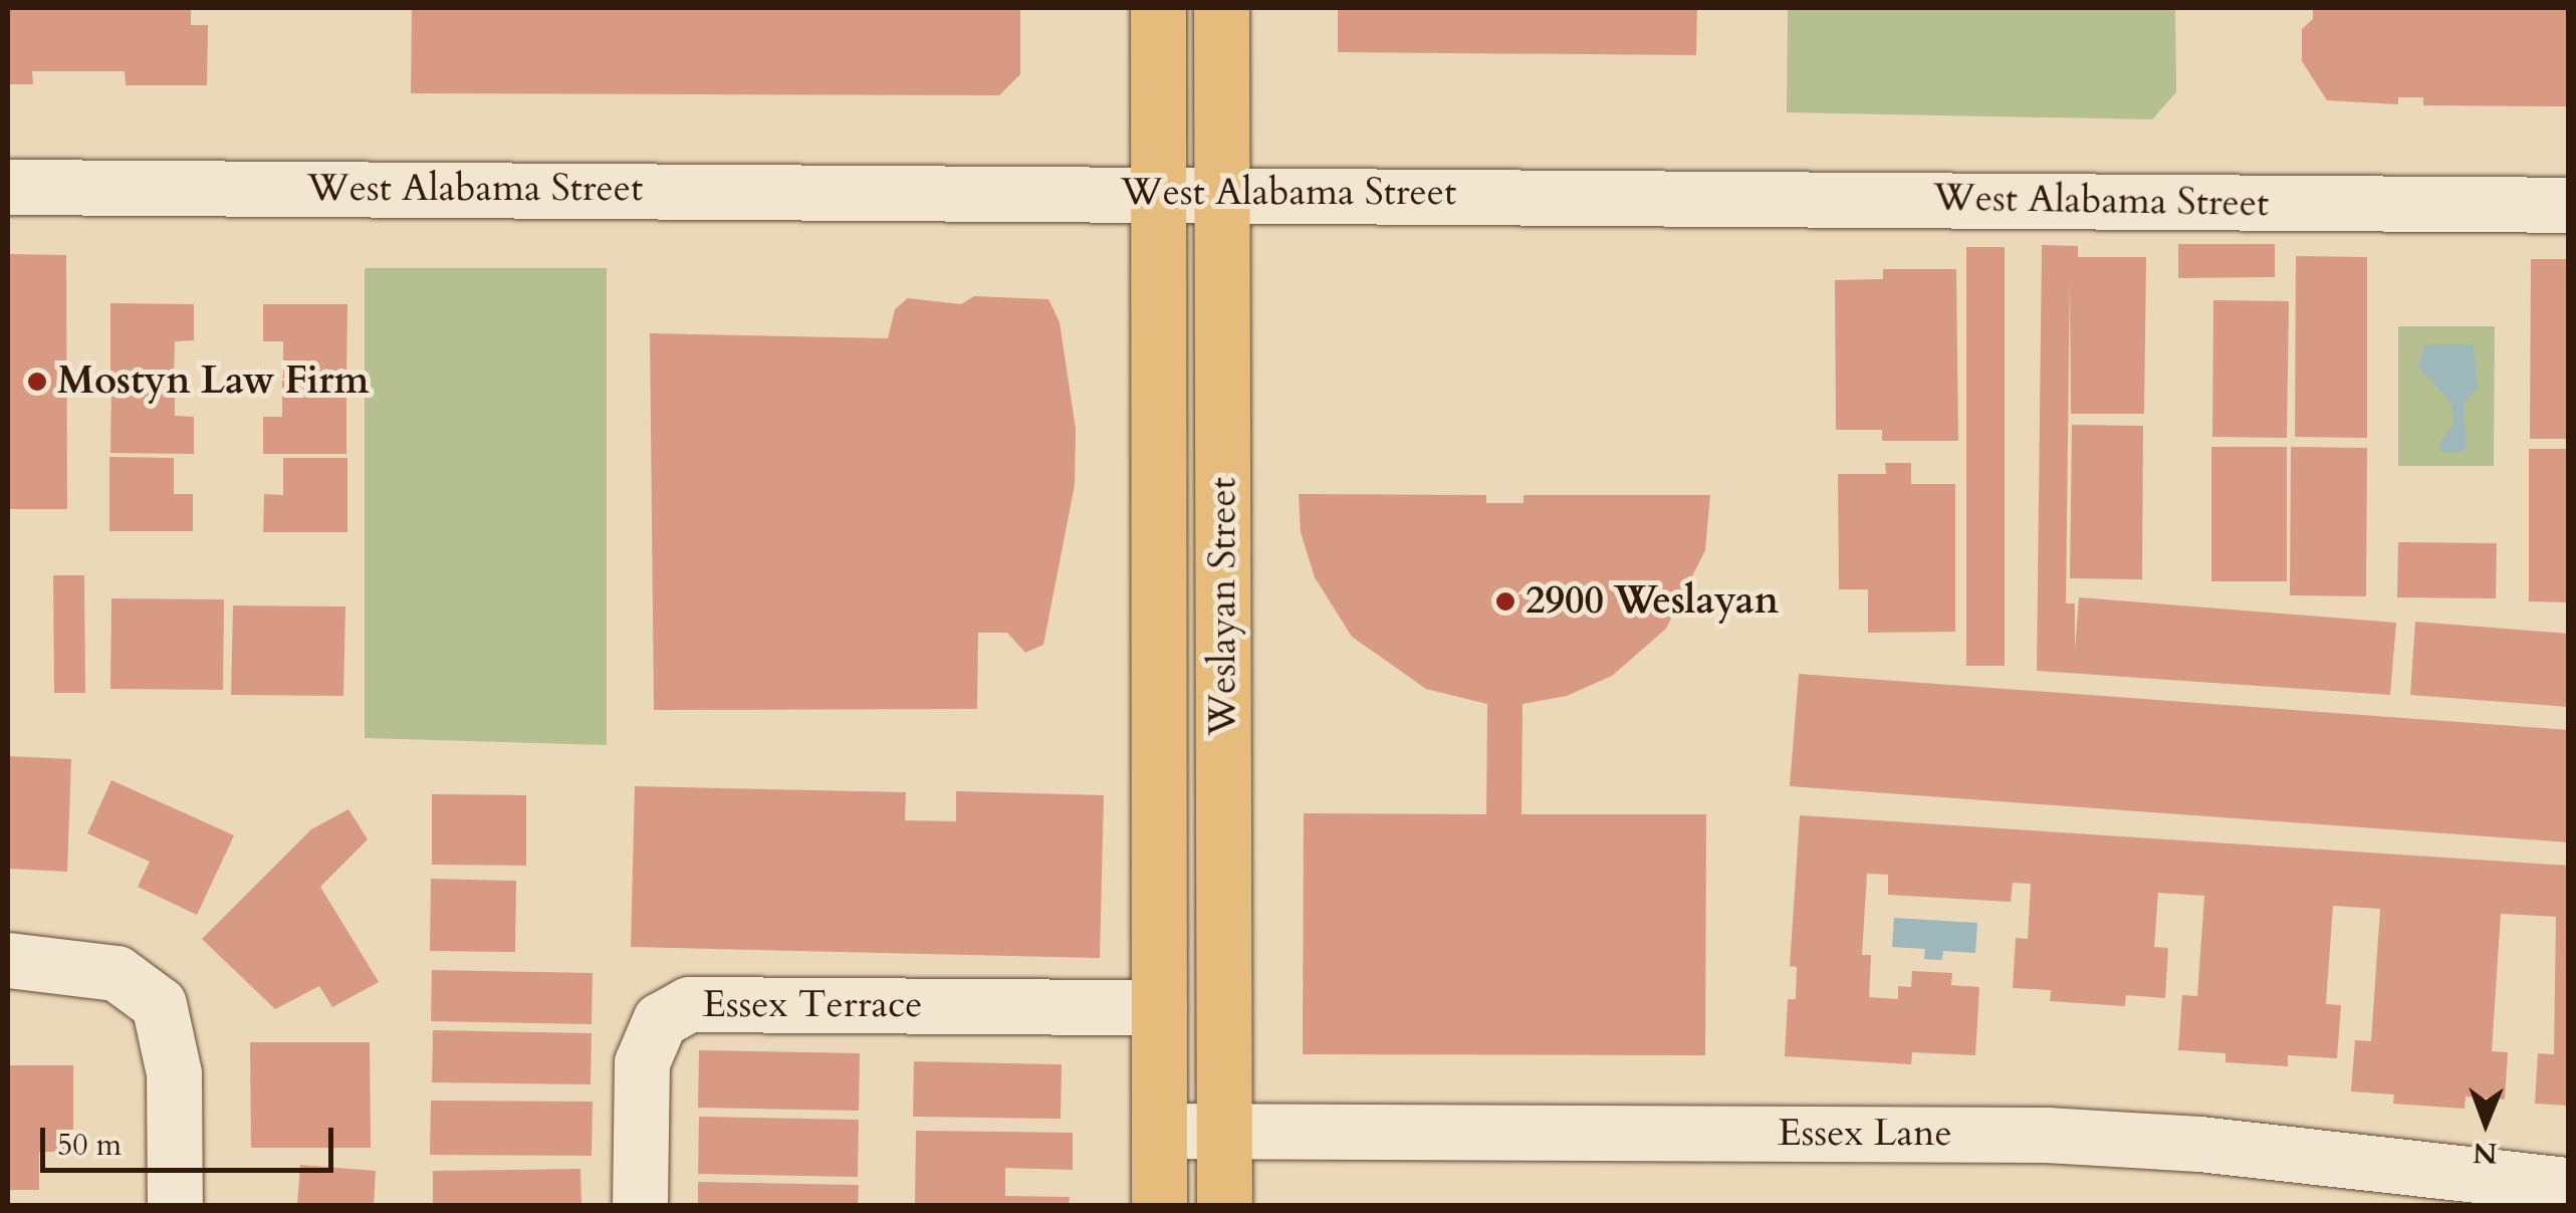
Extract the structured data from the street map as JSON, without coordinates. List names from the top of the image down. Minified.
{"streets":{"main road":["Weslayan Street"],"street":["West Alabama Street","Essex Terrace","Essex Lane"]},"crossings":[["West Alabama Street","Weslayan Street"],["Weslayan Street","Essex Terrace"],["Weslayan Street","Essex Lane"]],"places":["Mostyn Law Firm","2900 Weslayan"],"scale_bar":"50 m","north":"bottom"}
